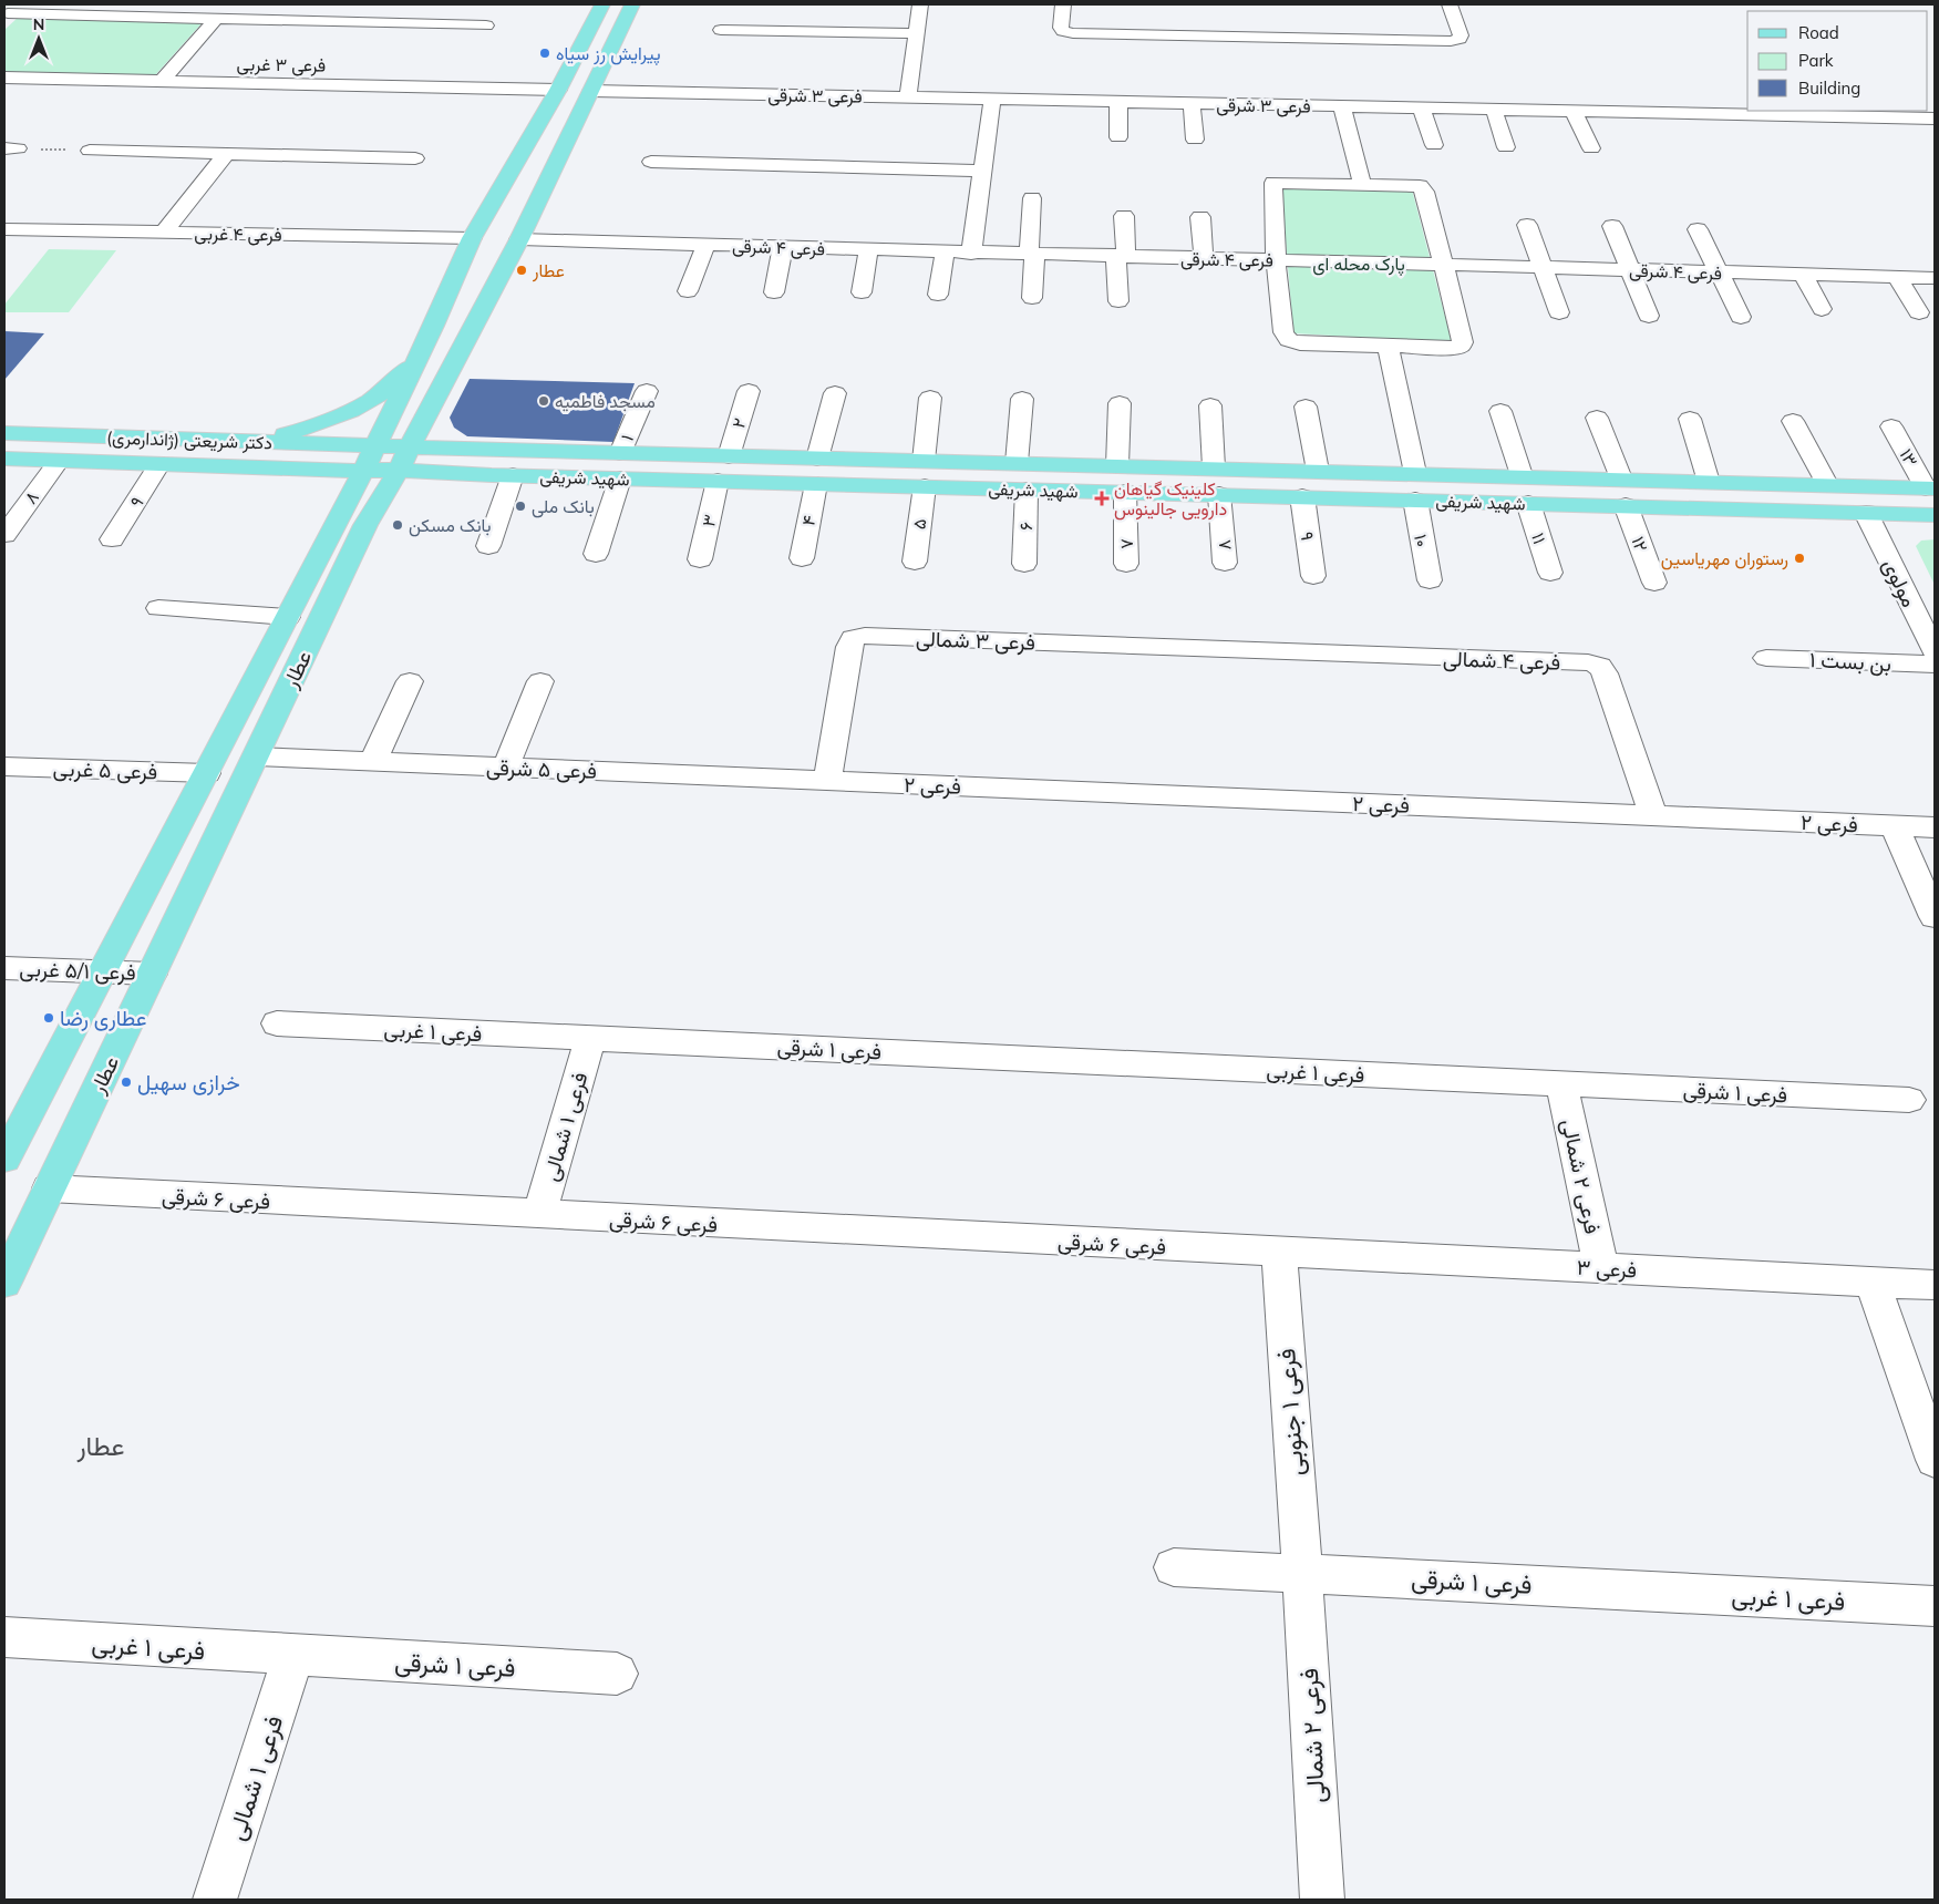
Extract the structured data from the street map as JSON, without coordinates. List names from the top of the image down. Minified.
{"streets":{"main road":["دکتر شریعتی (ژاندارمری)","شهید شریفی","عطار"],"street":["فرعی ۳ غربی","فرعی ۳ شرقی","فرعی ۴ غربی","فرعی ۴ شرقی","۲","۱","۱۳","۸","۹","۳","۴","۵","۶","۱۱","۱۰","۷","۱۲","مولوی","فرعی ۳ شمالی","فرعی ۴ شمالی","بن بست ۱","فرعی ۵ شرقی","فرعی ۵ غربی","فرعی ۲","فرعی ۵/۱ غربی","فرعی ۱ غربی","فرعی ۱ شرقی","فرعی ۱ شمالی","فرعی ۲ شمالی","فرعی ۶ شرقی","فرعی ۳","فرعی ۱ جنوبی"]},"crossings":[["فرعی ۳ غربی","عطار"],["فرعی ۳ شرقی","عطار"],["فرعی ۴ غربی","عطار"],["فرعی ۴ شرقی","عطار"],["۲","شهید شریفی"],["۱","شهید شریفی"],["دکتر شریعتی (ژاندارمری)","شهید شریفی"],["دکتر شریعتی (ژاندارمری)","۸"],["دکتر شریعتی (ژاندارمری)","۹"],["دکتر شریعتی (ژاندارمری)","عطار"],["۱۳","شهید شریفی"],["شهید شریفی","۸"],["شهید شریفی","۹"],["شهید شریفی","۳"],["شهید شریفی","۴"],["شهید شریفی","۵"],["شهید شریفی","۶"],["شهید شریفی","۱۱"],["شهید شریفی","۱۰"],["شهید شریفی","۷"],["شهید شریفی","۱۲"],["شهید شریفی","مولوی"],["شهید شریفی","عطار"],["فرعی ۳ شمالی","فرعی ۴ شمالی"],["فرعی ۳ شمالی","فرعی ۵ شرقی"],["فرعی ۳ شمالی","فرعی ۲"],["فرعی ۴ شمالی","فرعی ۲"],["عطار","فرعی ۵ شرقی"],["عطار","فرعی ۵ غربی"],["عطار","فرعی ۵/۱ غربی"],["عطار","فرعی ۶ شرقی"],["فرعی ۵ شرقی","فرعی ۲"],["فرعی ۱ غربی","فرعی ۱ شرقی"],["فرعی ۱ غربی","فرعی ۱ شمالی"],["فرعی ۱ غربی","فرعی ۲ شمالی"],["فرعی ۱ شرقی","فرعی ۱ شمالی"],["فرعی ۱ شرقی","فرعی ۲ شمالی"],["فرعی ۱ شرقی","فرعی ۱ جنوبی"],["فرعی ۱ شمالی","فرعی ۶ شرقی"],["فرعی ۲ شمالی","فرعی ۳"],["فرعی ۲ شمالی","فرعی ۱ جنوبی"],["فرعی ۶ شرقی","فرعی ۳"],["فرعی ۶ شرقی","فرعی ۱ جنوبی"],["فرعی ۳","فرعی ۱ جنوبی"]],"districts":["عطار"],"parks":["پارک محله ای"],"places":{"other":["پیرایش رز سیاه","عطار","مسجد فاطمیه","بانک ملی","بانک مسکن","رستوران مهریاسین","عطاری رضا","خرازی سهیل"],"health":["کلینیک گیاهان دارویی جالینوس"]},"legend":["Road","Park","Building"],"north":"top"}
